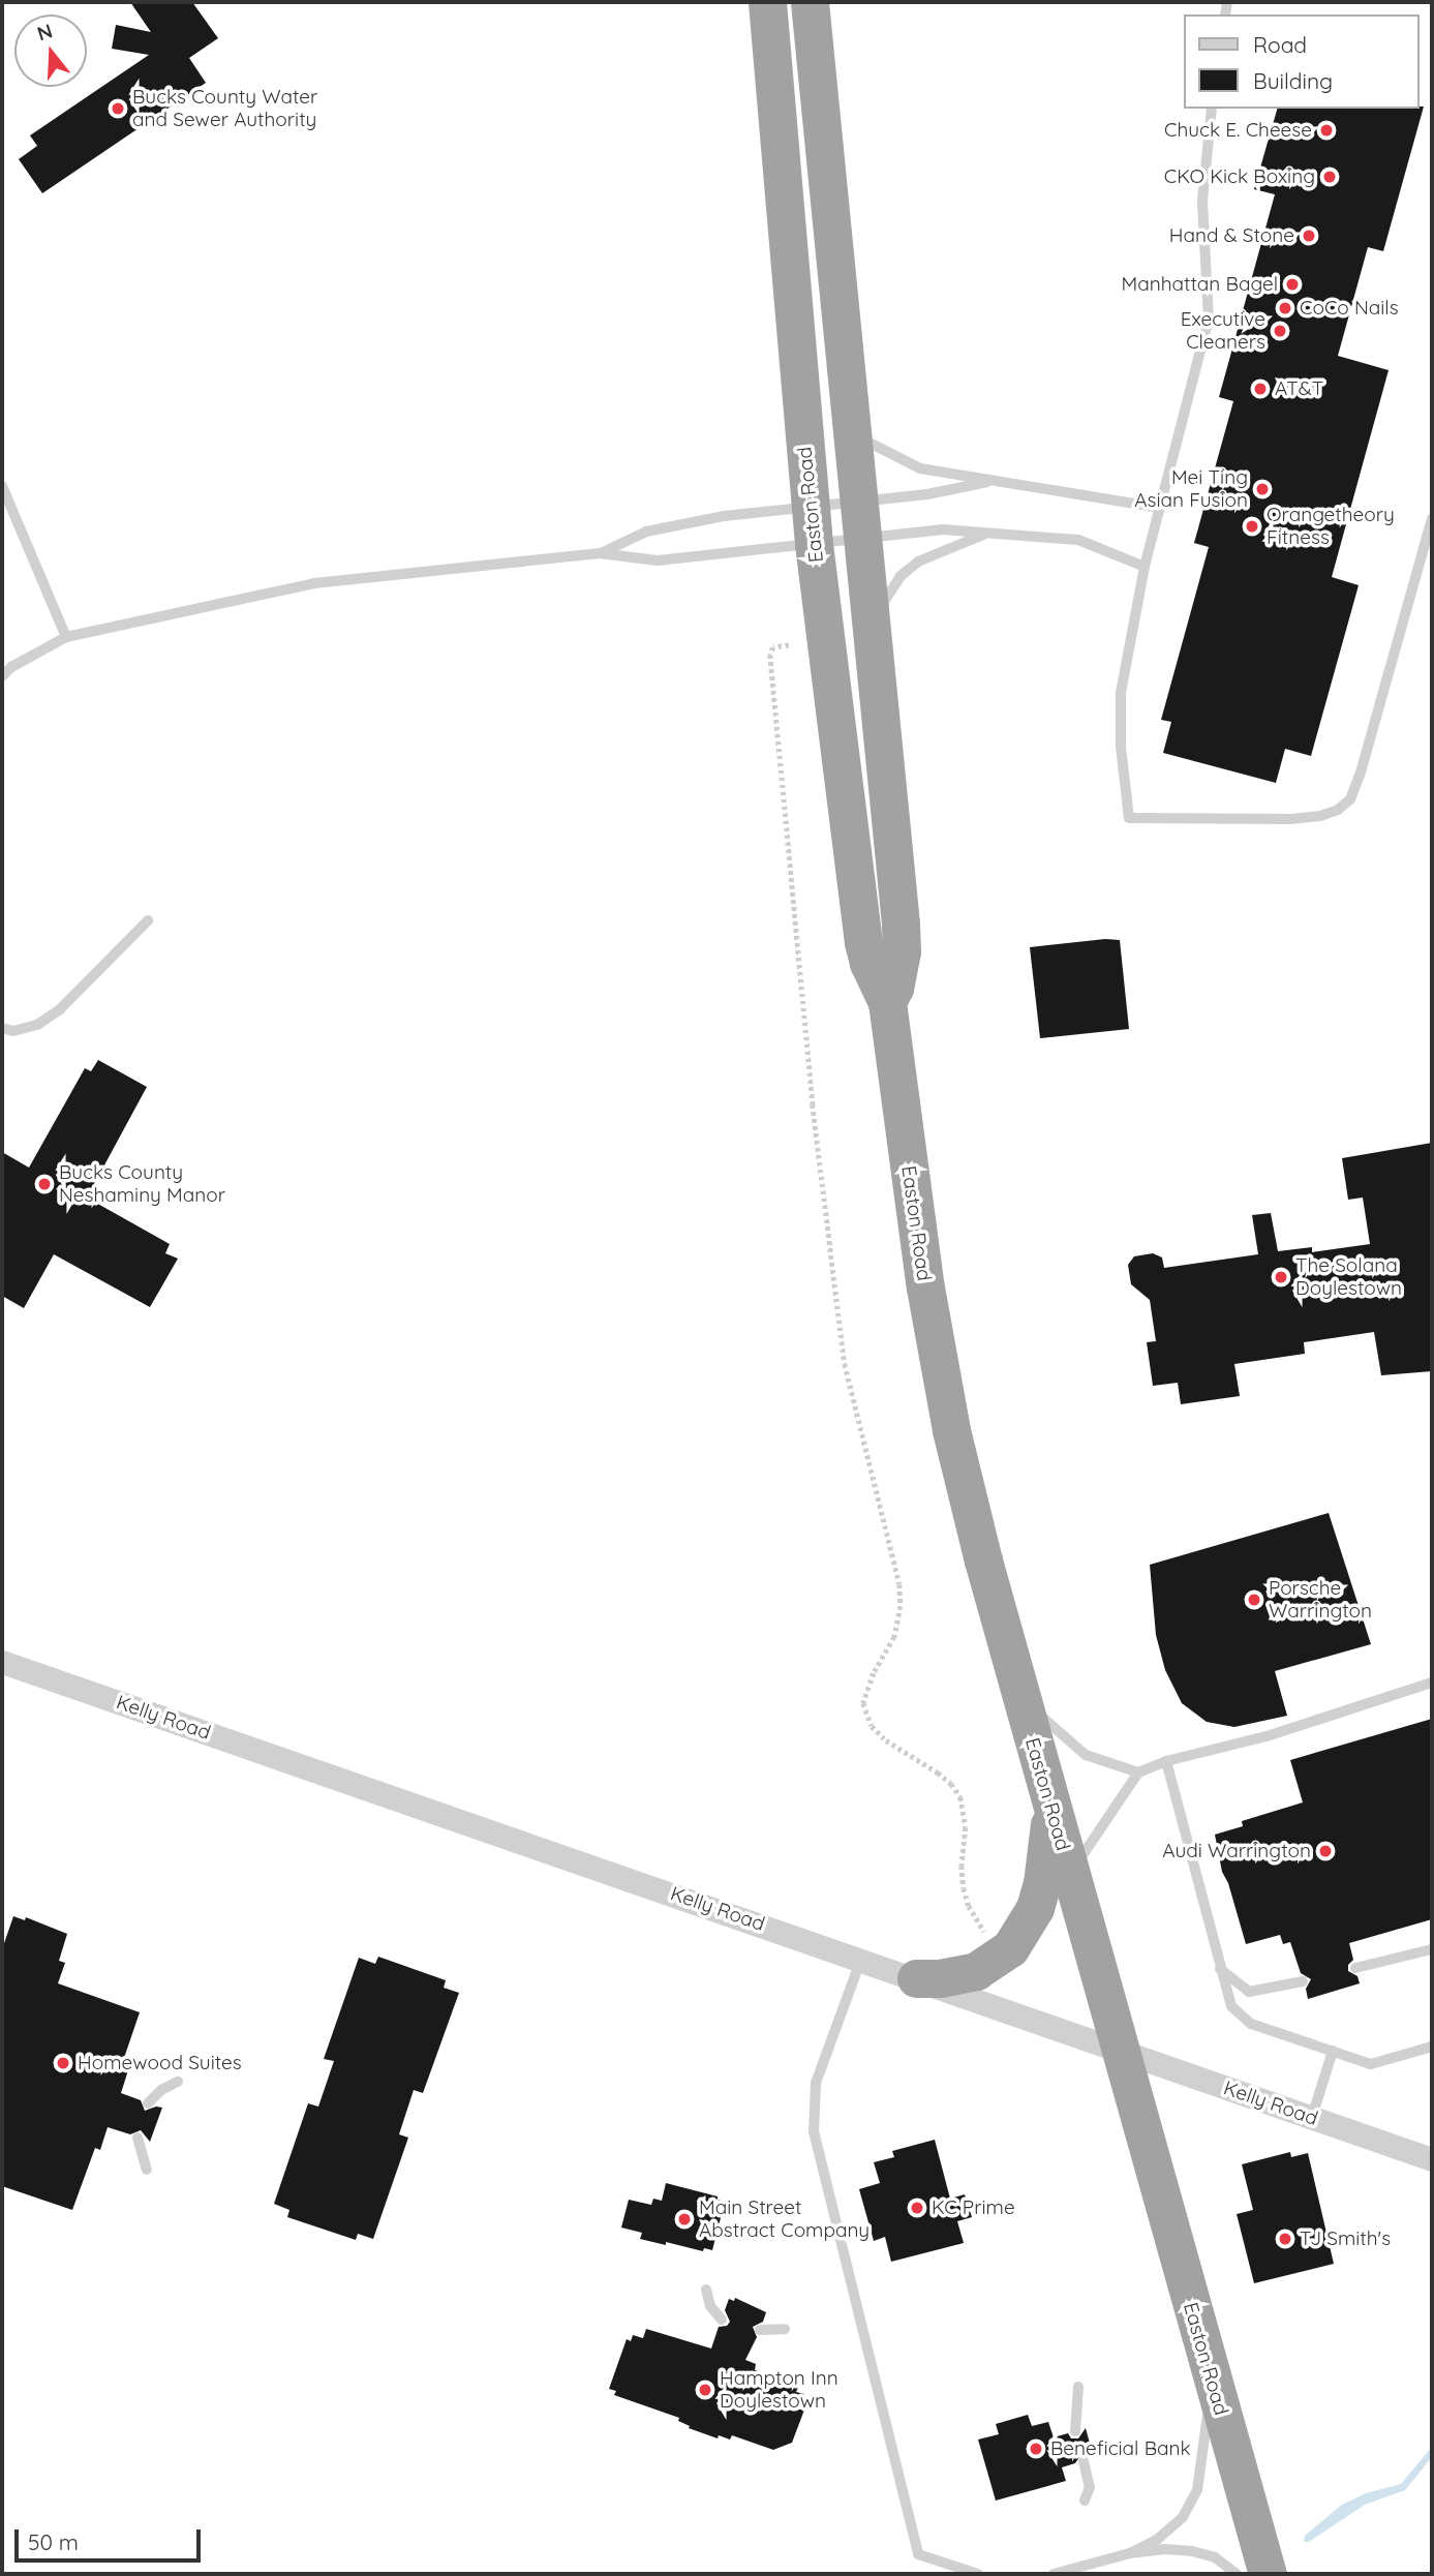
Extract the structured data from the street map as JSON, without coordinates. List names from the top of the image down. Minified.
{"streets":{"highway":["Easton Road"],"street":["Kelly Road"]},"crossings":[["Easton Road","Kelly Road"]],"places":["Bucks County Water and Sewer Authority","Chuck E. Cheese","CKO Kick Boxing","Hand & Stone","Manhattan Bagel","CoCo Nails","Executive Cleaners","AT&T","Mei Ting Asian Fusion","Orangetheory Fitness","Bucks County Neshaminy Manor","The Solana Doylestown","Porsche Warrington","Audi Warrington","Homewood Suites","KC Prime","Main Street Abstract Company","TJ Smith's","Hampton Inn Doylestown","Beneficial Bank"],"legend":["Road","Building"],"scale_bar":"50 m","north":"top"}
